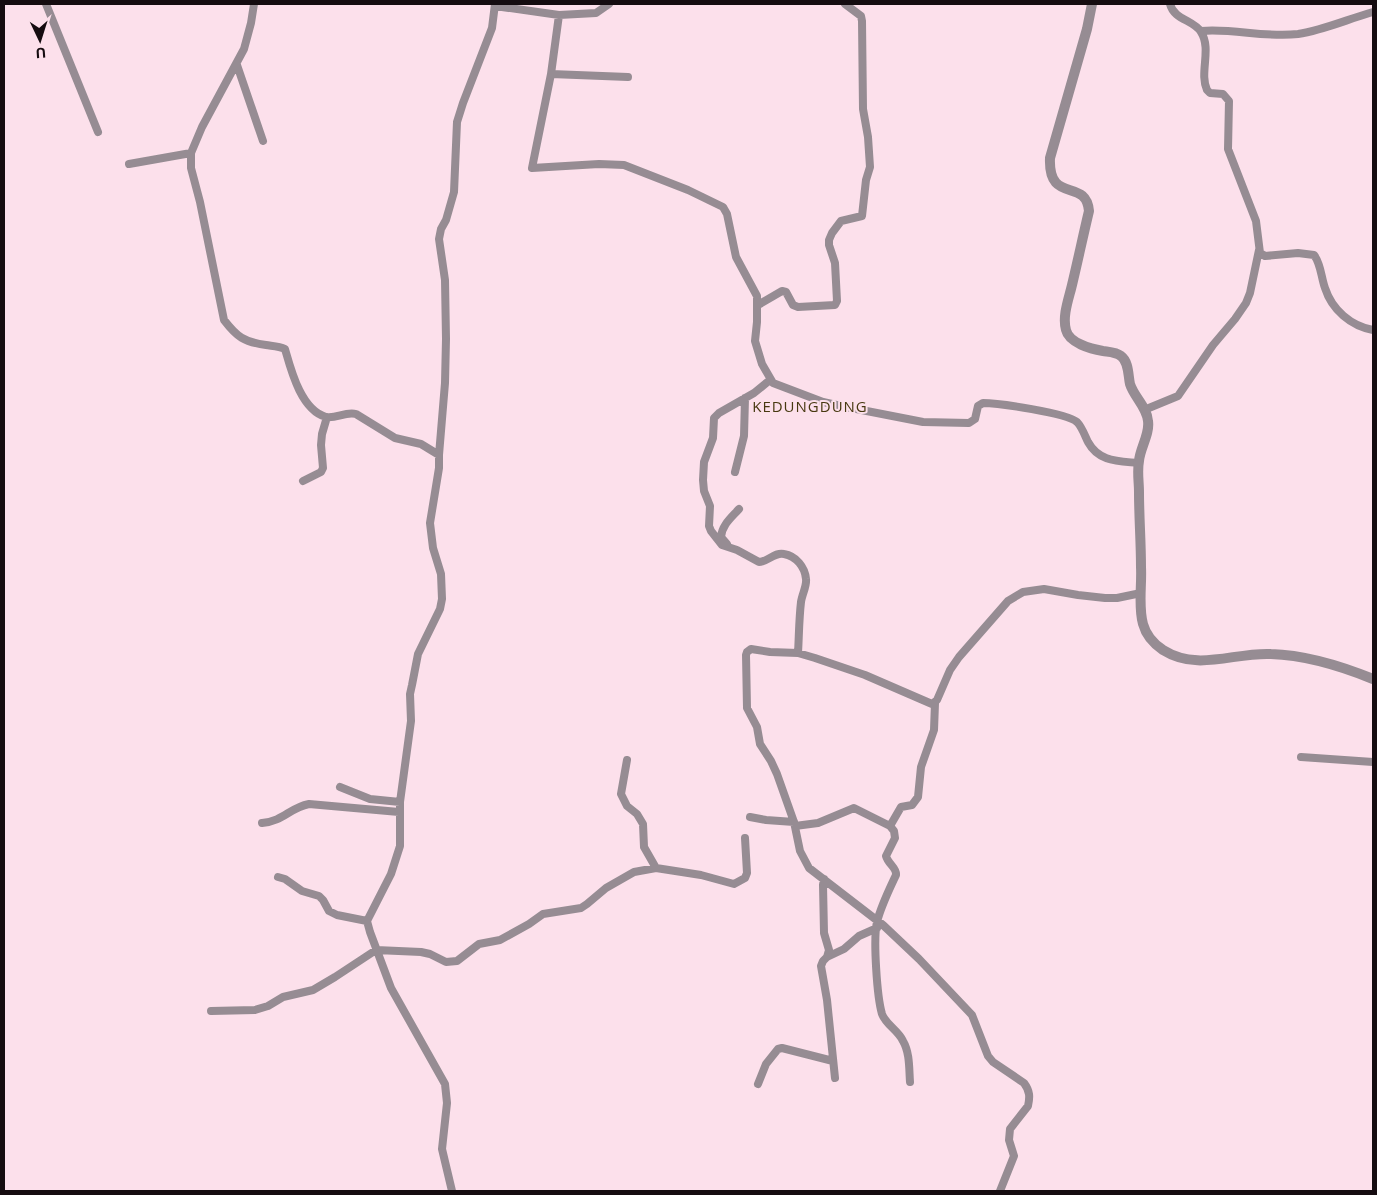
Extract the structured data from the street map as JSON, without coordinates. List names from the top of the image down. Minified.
{"districts":["KEDUNGDUNG"],"north":"bottom"}
